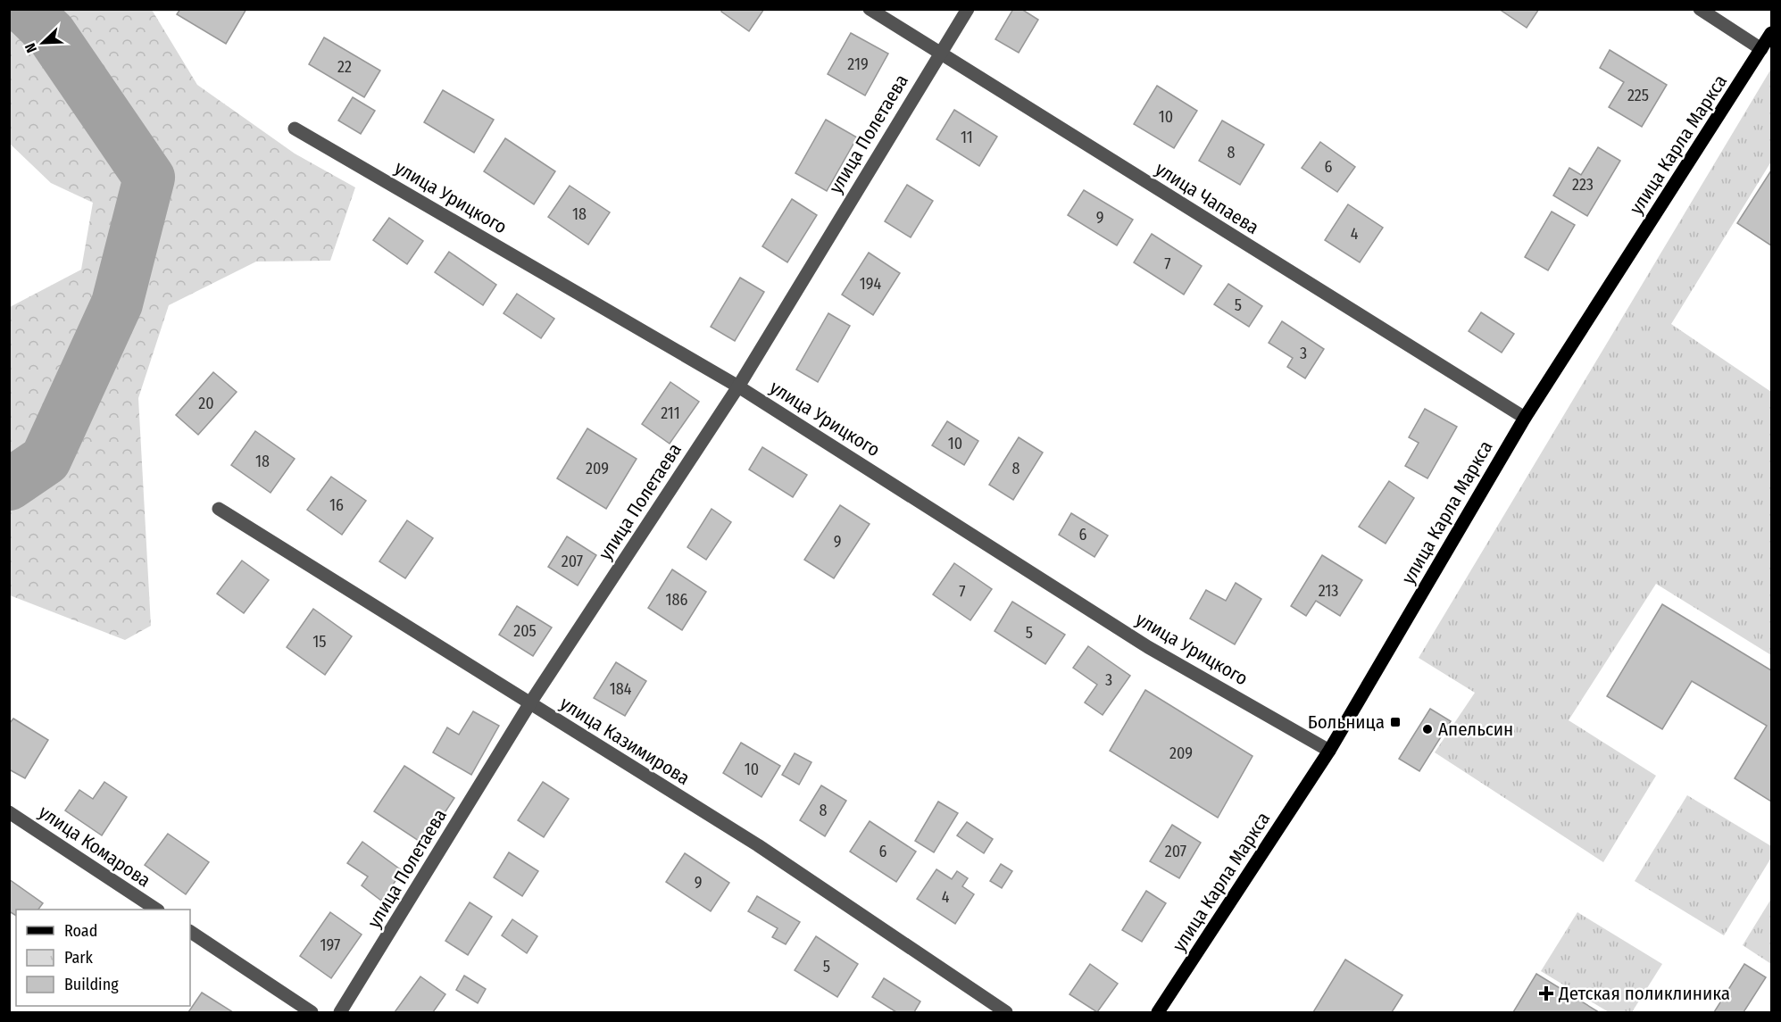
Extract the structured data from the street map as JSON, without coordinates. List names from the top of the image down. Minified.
{"streets":{"main road":["улица Карла Маркса"],"street":["улица Полетаева","улица Урицкого","улица Чапаева","улица Казимирова","улица Комарова"]},"crossings":[["улица Полетаева","улица Урицкого"],["улица Полетаева","улица Чапаева"],["улица Полетаева","улица Казимирова"],["улица Карла Маркса","улица Урицкого"],["улица Карла Маркса","улица Чапаева"]],"places":{"transit":["Больница"],"other":["Апельсин"],"health":["Детская поликлиника"]},"house_numbers":["219","22","225","10","11","8","6","223","18","9","4","7","194","5","3","20","211","10","18","209","8","16","6","9","207","213","7","186","205","5","15","3","184","209","10","8","6","207","9","4","197","5"],"legend":["Road","Park","Building"],"north":"bottom left"}
